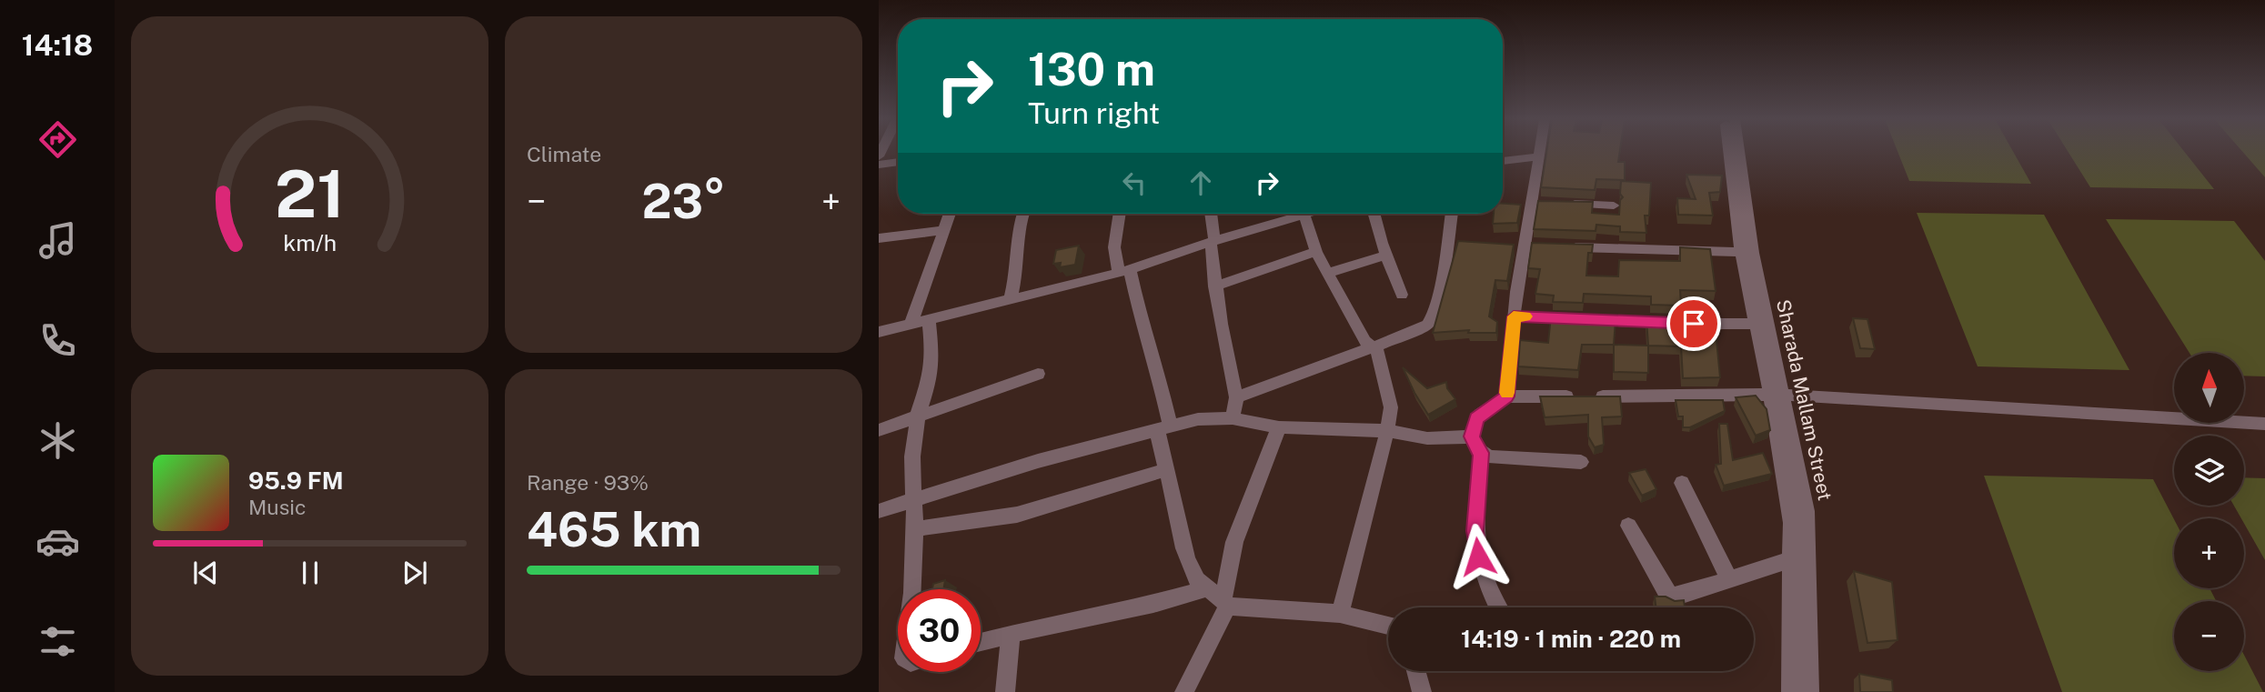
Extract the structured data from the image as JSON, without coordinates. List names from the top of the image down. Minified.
{"streets":{"street":["Sharada Mallam Street"]},"north":"top","page":{"tabs":"14:18","tile":["Climate",["Range · 93%","465 km"]],"turn":["130 m","Turn right"],"heat":["−","23°","+"],"map_buttons":["+","−"],"song":["95.9 FM","Music"],"limit":"30","trip":"14:19 · 1 min · 220 m","gauge":["21","km/h"]}}
